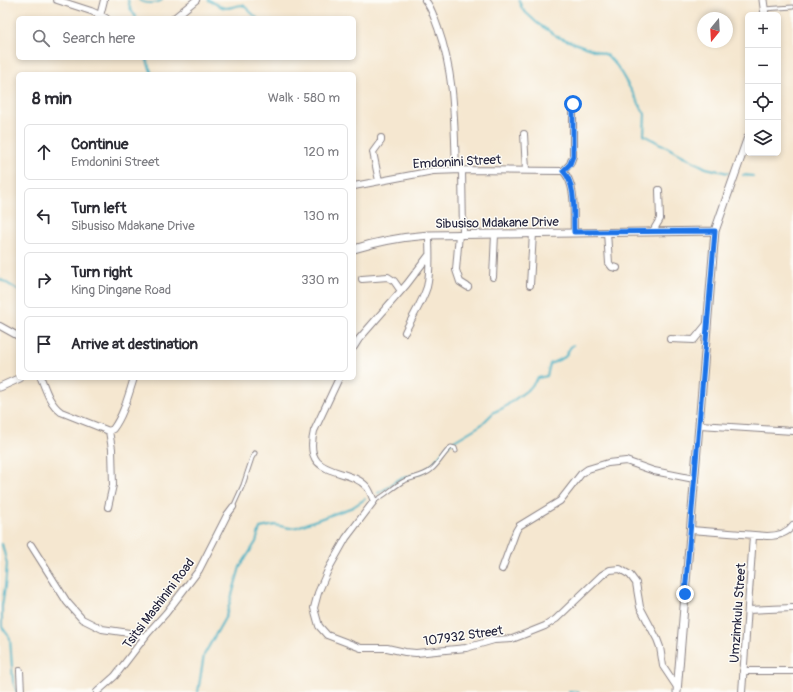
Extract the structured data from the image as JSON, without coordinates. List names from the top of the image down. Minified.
{"streets":{"street":["Emdonini Street","Sibusiso Mdakane Drive","Tsitsi Mashinini Road","Umzimkulu Street","107932 Street"]},"north":"bottom","page":{"map_buttons":["+","−"],"search":"Search here","heading":["8 min","Walk · 580 m"],"list":[["Continue","Emdonini Street","120 m"],["Turn left","Sibusiso Mdakane Drive","130 m"],["Turn right","King Dingane Road","330 m"],"Arrive at destination"]}}
